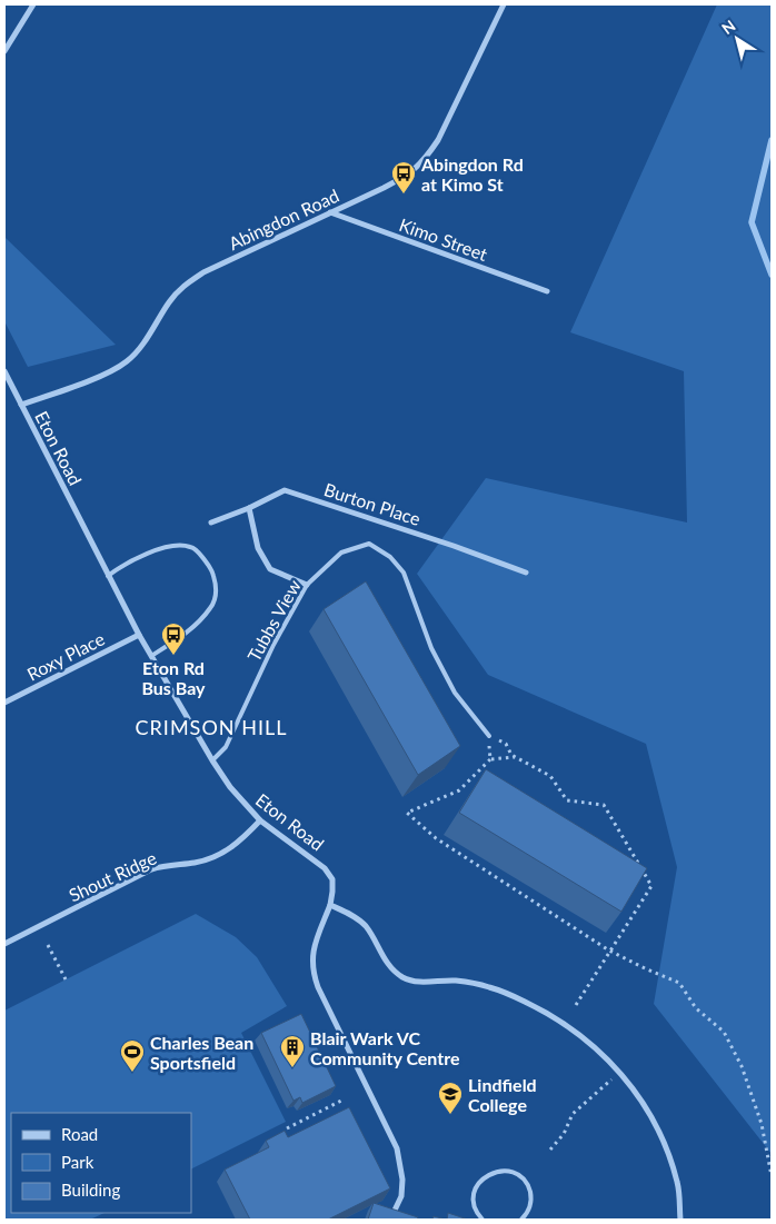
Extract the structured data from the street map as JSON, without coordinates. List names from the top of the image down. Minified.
{"streets":{"street":["Abingdon Road","Kimo Street","Eton Road","Burton Place","Roxy Place","Shout Ridge"],"lane":["Tubbs View"]},"crossings":[["Abingdon Road","Kimo Street"],["Abingdon Road","Eton Road"],["Eton Road","Tubbs View"],["Eton Road","Roxy Place"],["Eton Road","Shout Ridge"]],"districts":["CRIMSON HILL"],"places":{"bus stop":["Abingdon Rd at Kimo St","Eton Rd Bus Bay"],"building":["Blair Wark VC Community Centre"],"sports":["Charles Bean Sportsfield"],"school or university":["Lindfield College"]},"legend":["Road","Park","Building"],"north":"top left"}
